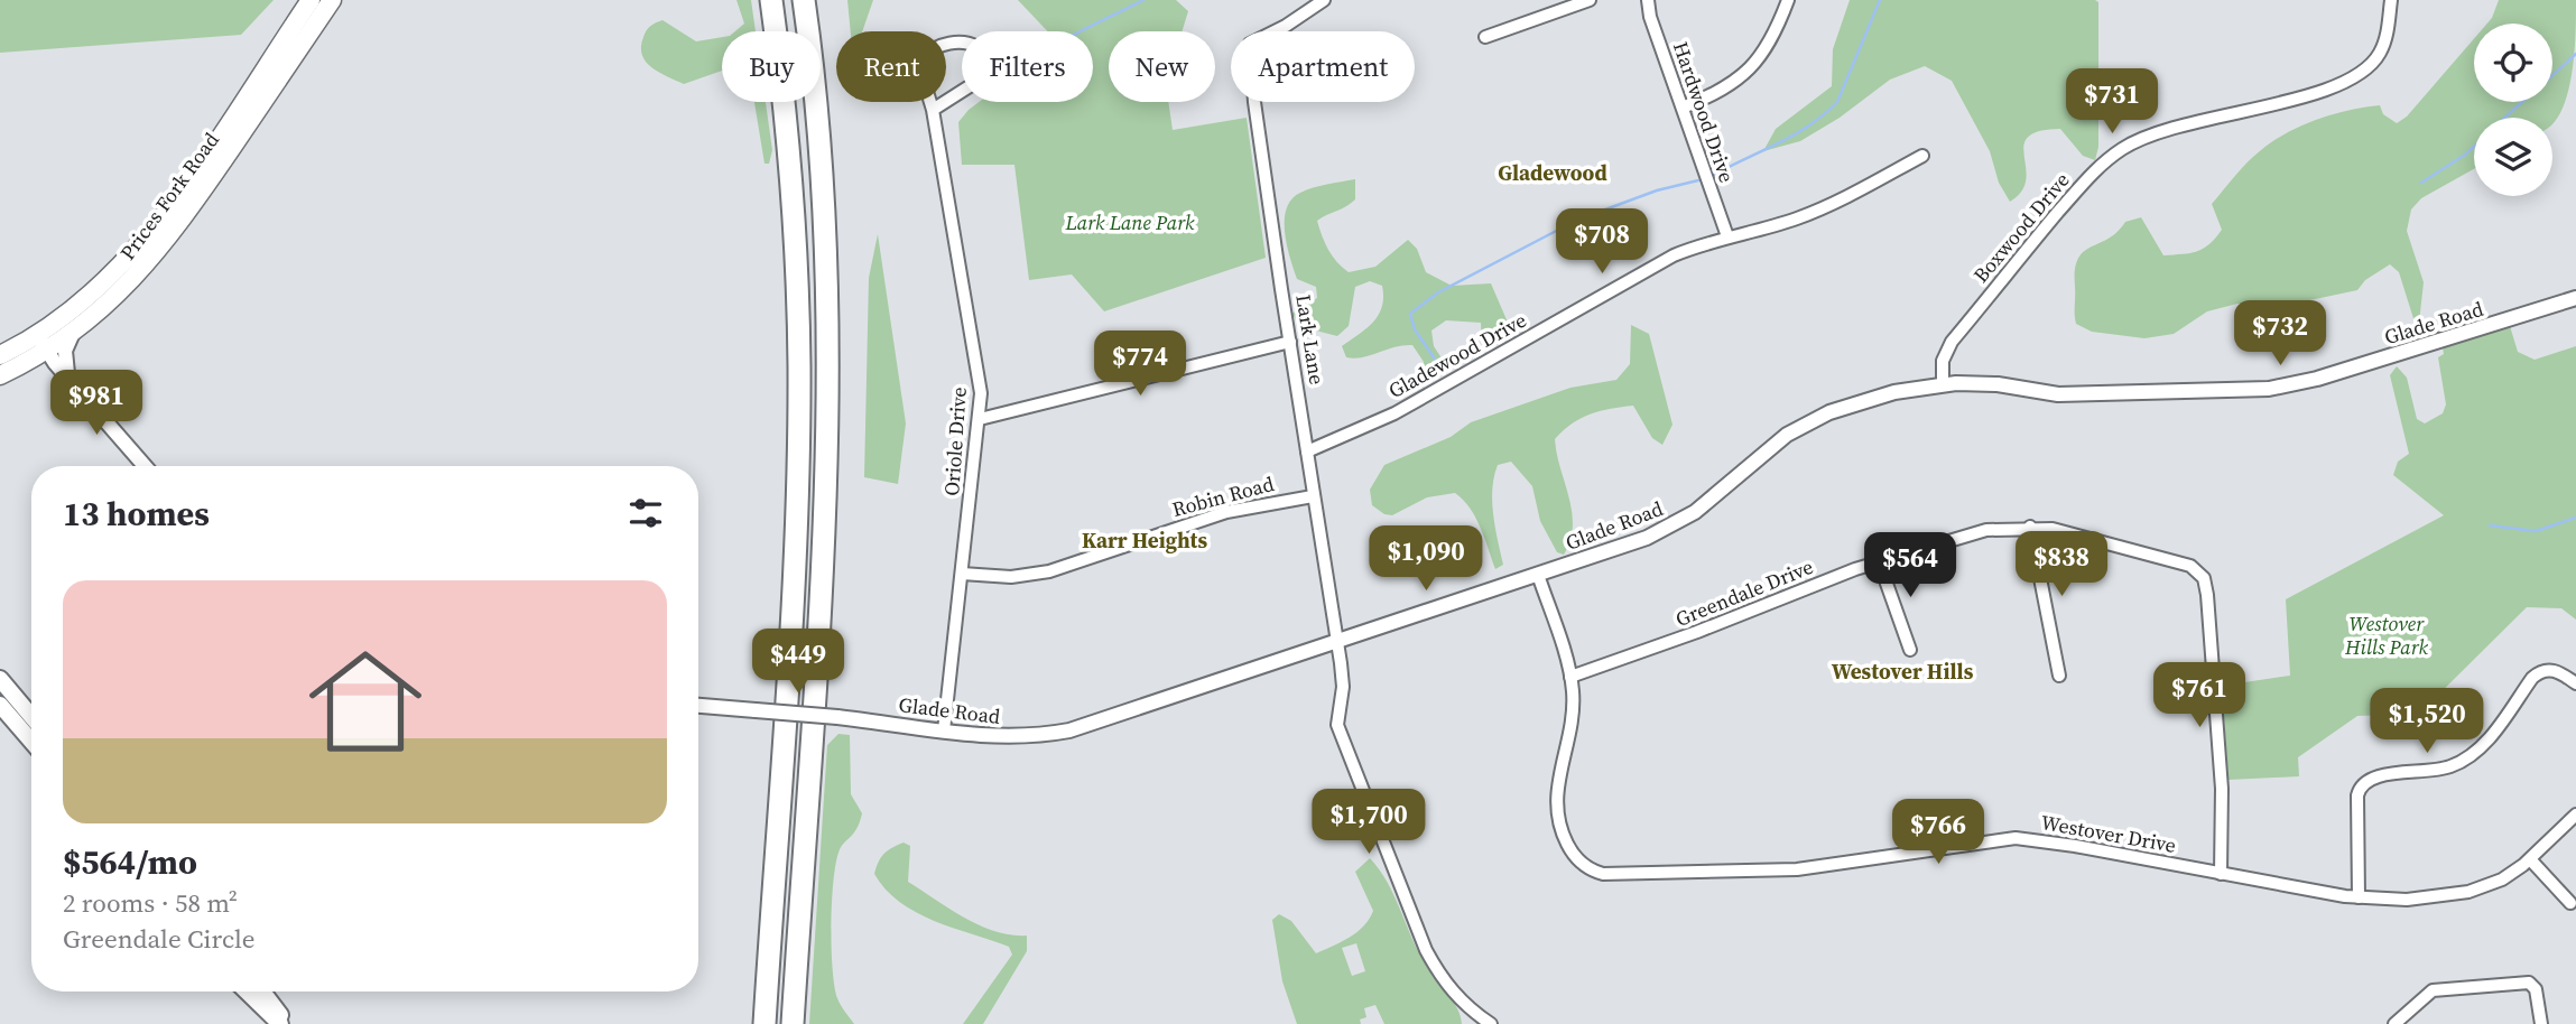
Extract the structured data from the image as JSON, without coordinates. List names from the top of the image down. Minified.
{"streets":{"main road":["Prices Fork Road"],"street":["Hardwood Drive","Boxwood Drive","Glade Road","Lark Lane","Gladewood Drive","Oriole Drive","Robin Road","Greendale Drive","Westover Drive"]},"crossings":[["Hardwood Drive","Gladewood Drive"],["Boxwood Drive","Glade Road"],["Glade Road","Lark Lane"],["Glade Road","Oriole Drive"],["Glade Road","Westover Drive"],["Lark Lane","Gladewood Drive"],["Lark Lane","Robin Road"],["Oriole Drive","Robin Road"],["Greendale Drive","Westover Drive"]],"districts":["Gladewood","Karr Heights","Westover Hills"],"parks":["Lark Lane Park","Westover Hills Park"],"page":{"chip":["Buy","Rent","Filters","New","Apartment"],"price":["$731","$708","$732","$774","$981","$1,090","$838","$564","$449","$761","$1,520","$1,700","$766"],"heading":"13 homes","list":[{"name":"$564/mo","note":"2 rooms · 58 m² · Greendale Circle"}]}}
